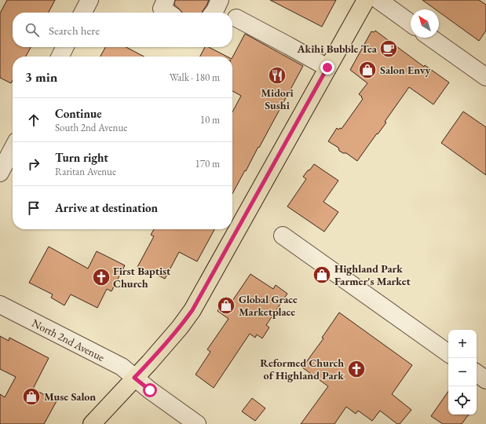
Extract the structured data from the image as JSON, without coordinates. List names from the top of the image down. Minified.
{"streets":{"street":["North 2nd Avenue"]},"places":{"cafe":["Akihi Bubble Tea"],"shop":["Salon Envy","Highland Park Farmer's Market","Global Grace Marketplace","Muse Salon"],"restaurant":["Midori Sushi"],"church":["First Baptist Church","Reformed Church of Highland Park"]},"north":"top left","page":{"search":"Search here","heading":["3 min","Walk · 180 m"],"list":[["Continue","South 2nd Avenue","10 m"],["Turn right","Raritan Avenue","170 m"],"Arrive at destination"],"map_buttons":["+","−"]}}
